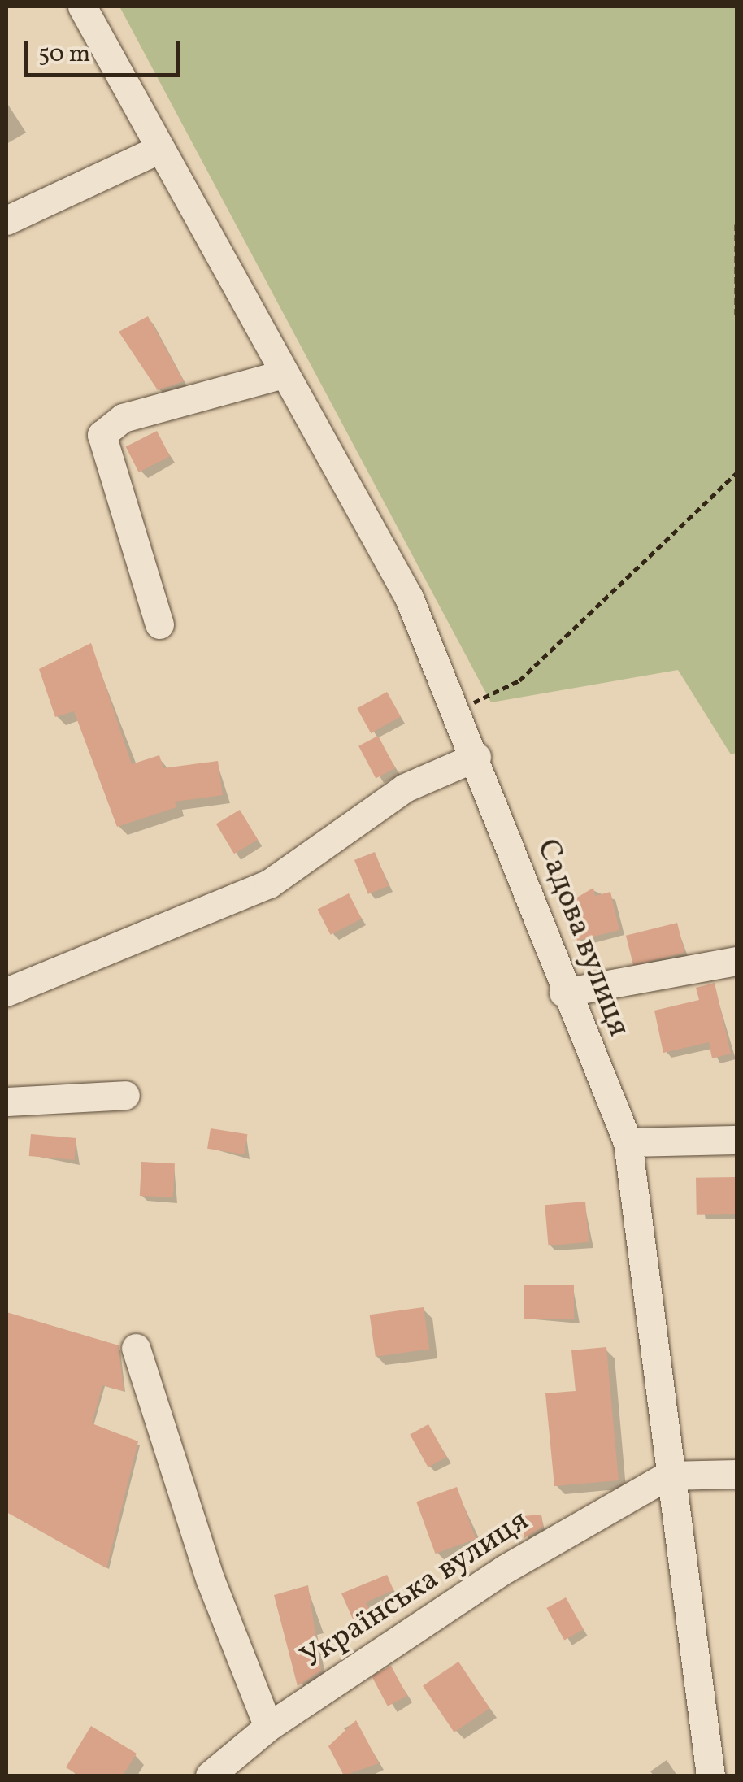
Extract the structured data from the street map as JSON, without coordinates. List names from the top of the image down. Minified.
{"streets":{"street":["Садова вулиця","Українська вулиця"]},"crossings":[["Садова вулиця","Українська вулиця"]],"scale_bar":"50 m"}
